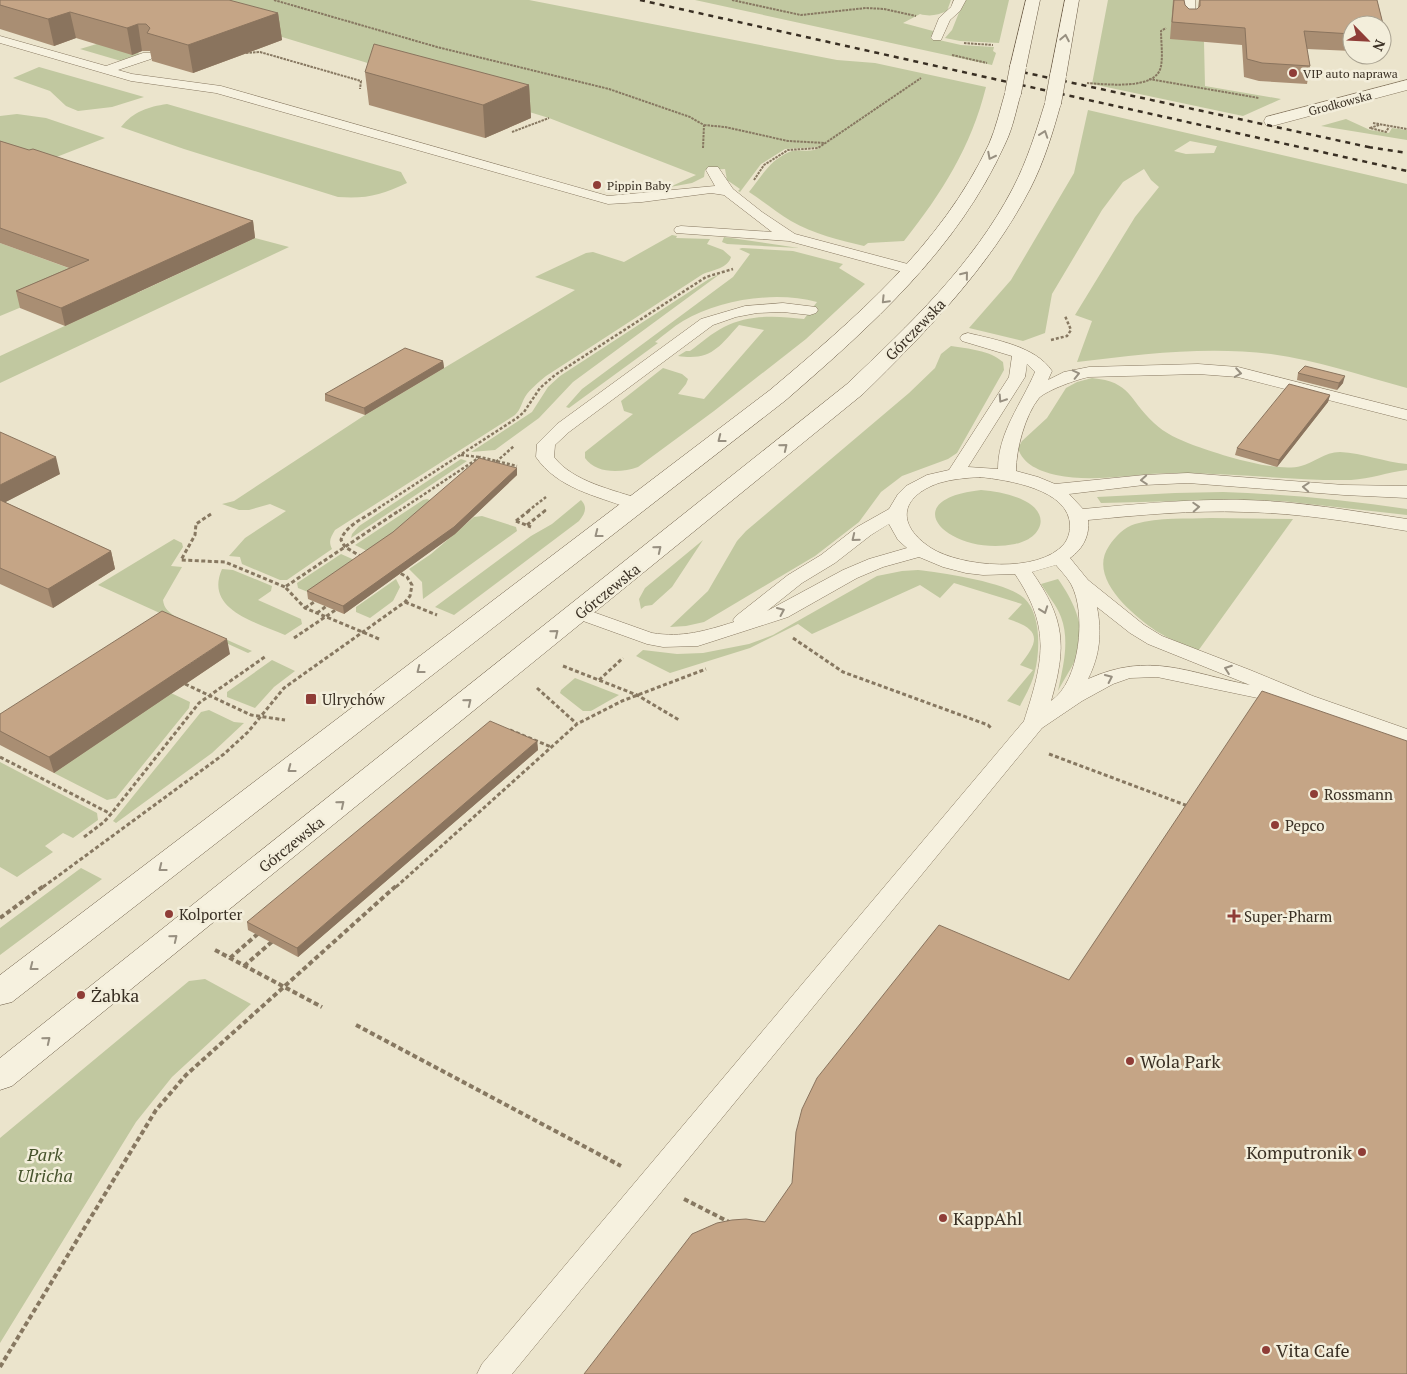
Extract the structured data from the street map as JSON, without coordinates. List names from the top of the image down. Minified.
{"streets":{"main road":["Grodkowska","Górczewska"]},"parks":["Park Ulricha"],"places":{"other":["VIP auto naprawa","Pippin Baby","Rossmann","Pepco","Kolporter","Żabka","Wola Park","Komputronik","KappAhl","Vita Cafe"],"transit":["Ulrychów"],"health":["Super-Pharm"]},"north":"bottom right"}
